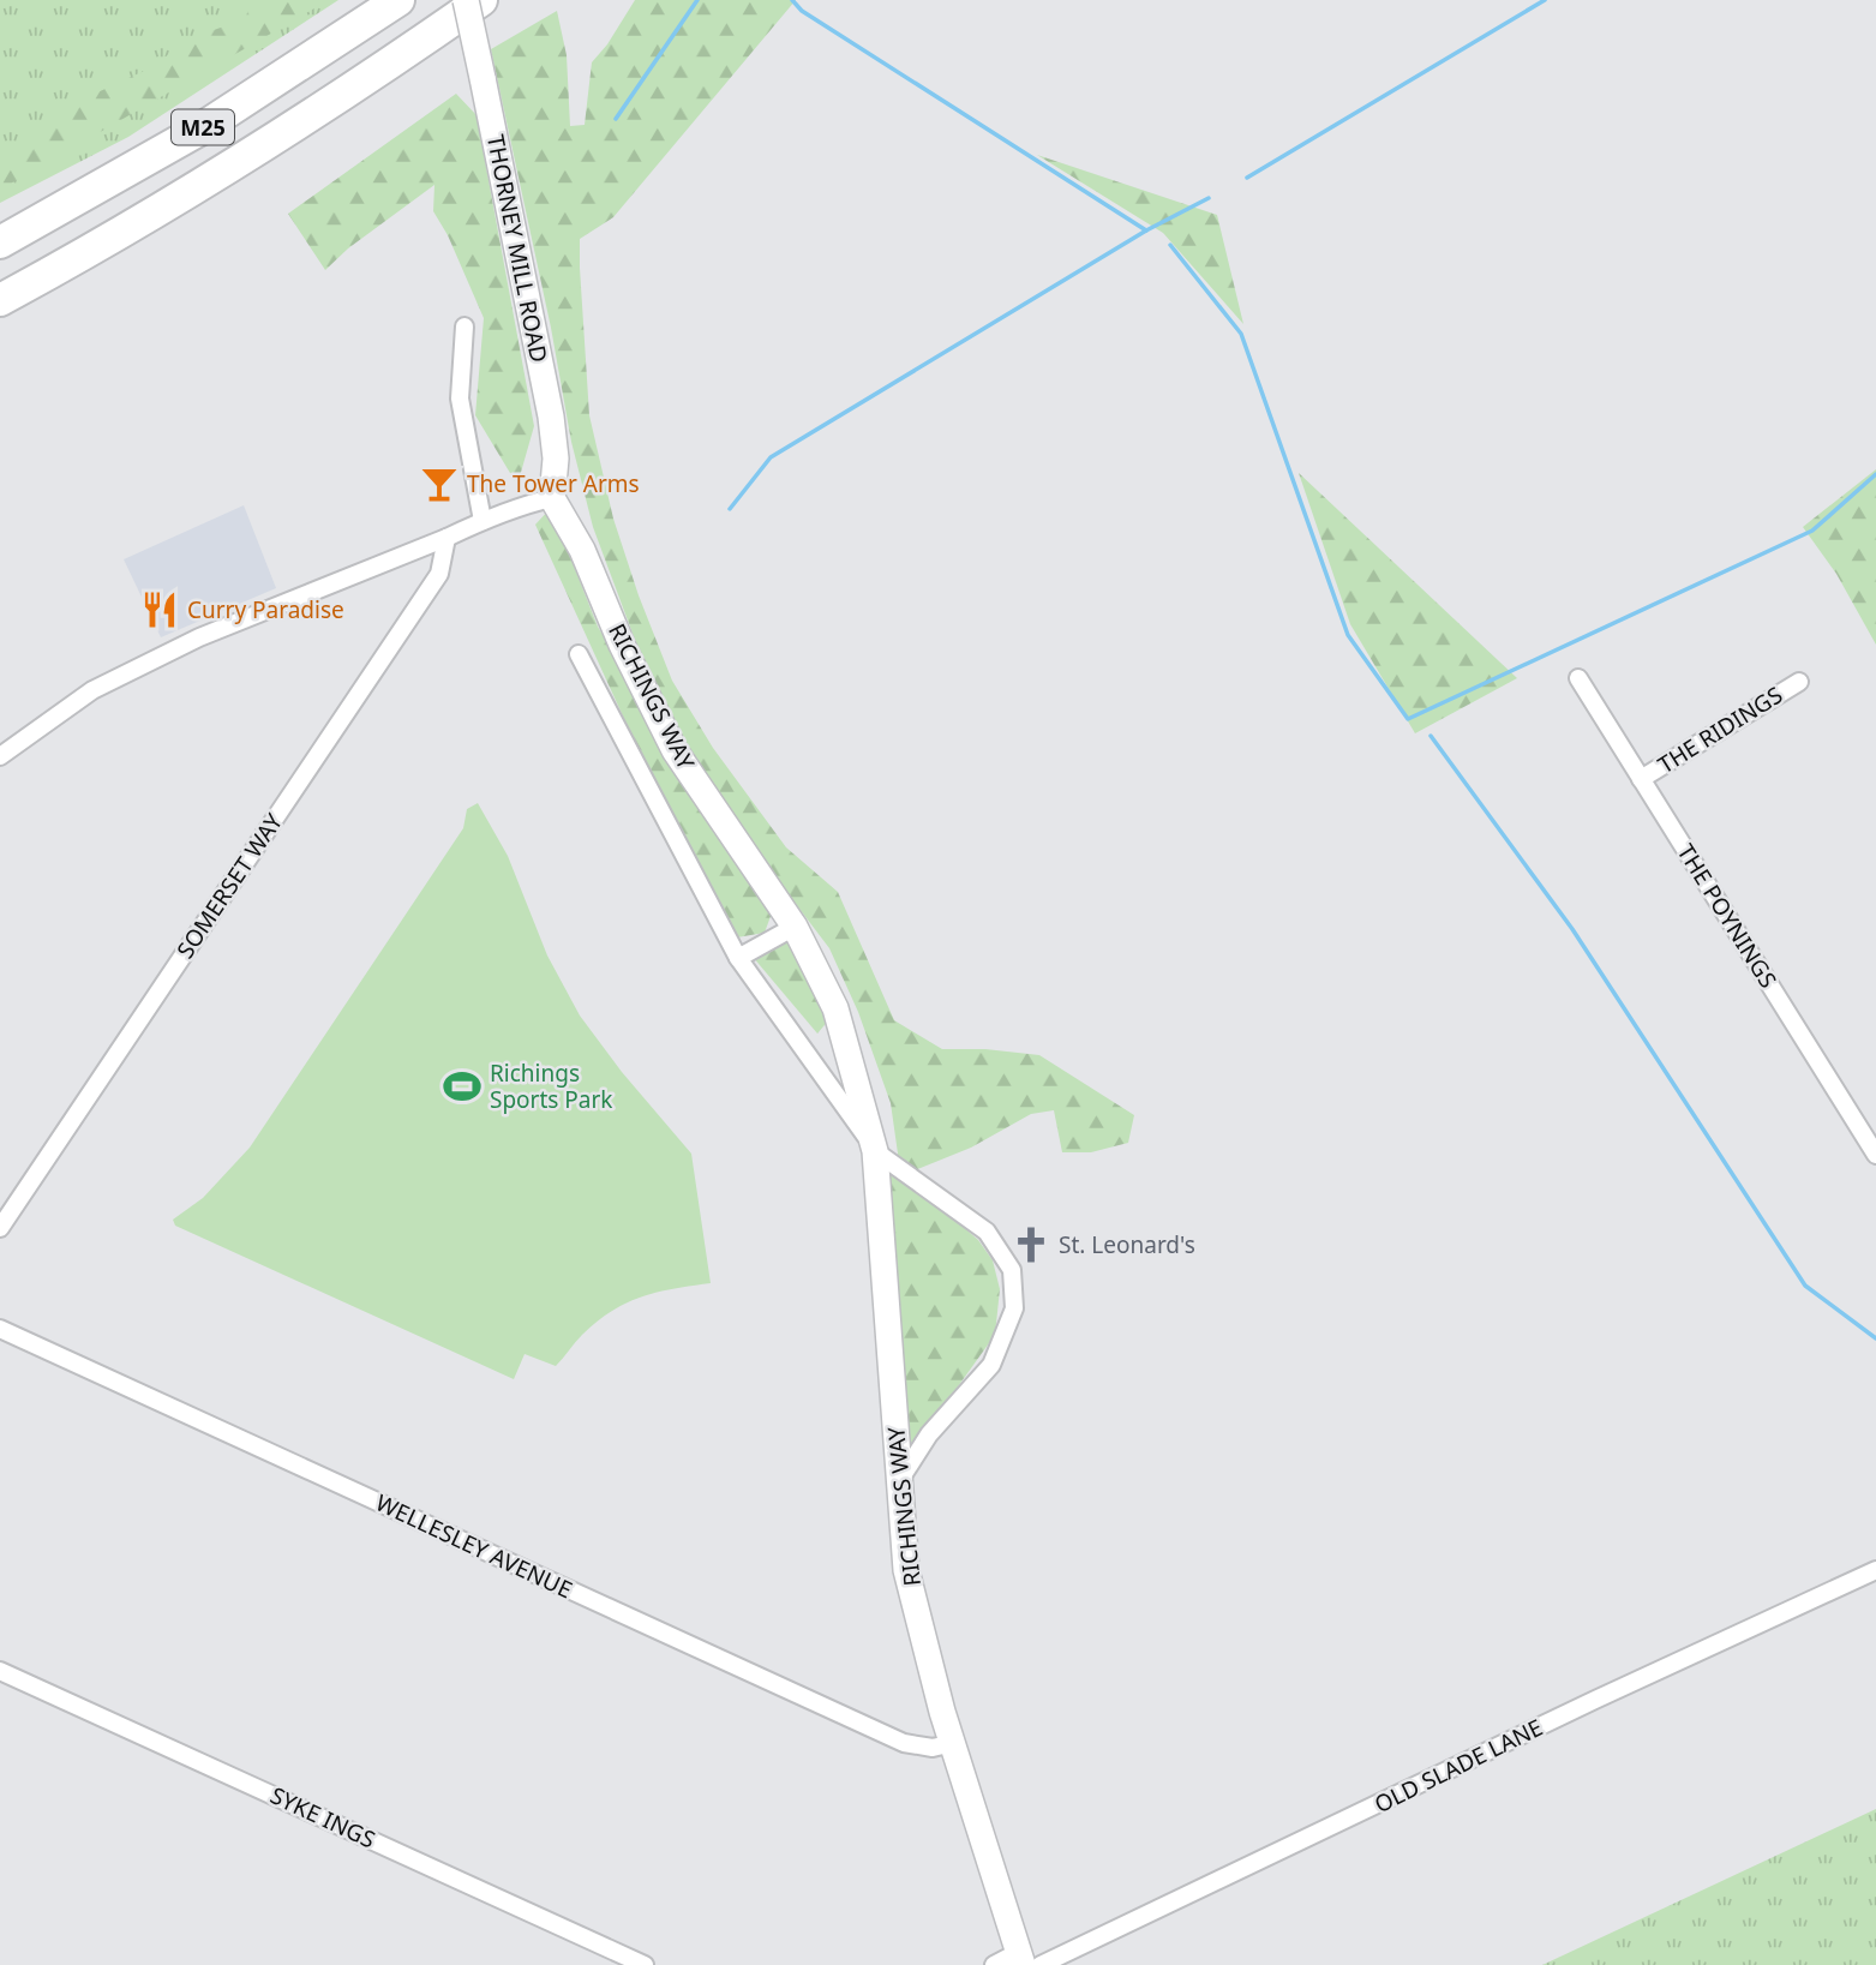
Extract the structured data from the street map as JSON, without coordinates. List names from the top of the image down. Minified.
{"streets":{"highway":["M25"],"street":["THORNEY MILL ROAD","RICHINGS WAY","THE RIDINGS","SOMERSET WAY","THE POYNINGS","WELLESLEY AVENUE","OLD SLADE LANE","SYKE INGS"]},"crossings":[["THORNEY MILL ROAD","RICHINGS WAY"],["RICHINGS WAY","WELLESLEY AVENUE"],["THE RIDINGS","THE POYNINGS"]],"places":{"bar":["The Tower Arms"],"restaurant":["Curry Paradise"],"sports":["Richings Sports Park"],"church":["St. Leonard's"]}}
